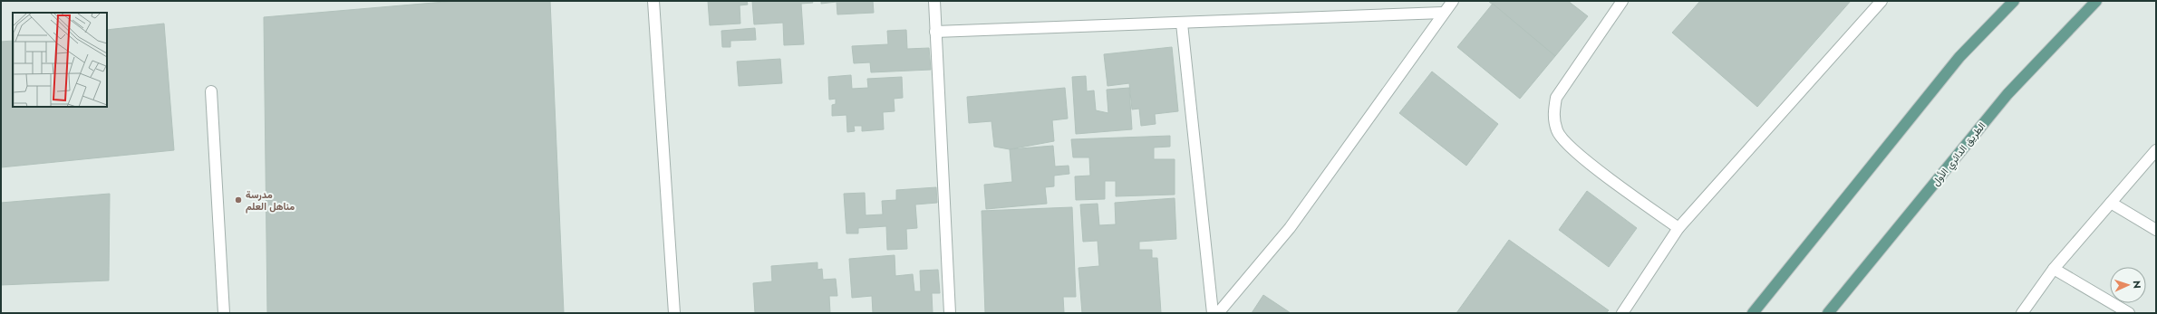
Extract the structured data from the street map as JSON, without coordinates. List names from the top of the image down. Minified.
{"streets":{"main road":["الطريق الدائري الأول"]},"places":["مدرسة مناهل العلم"],"north":"right"}
